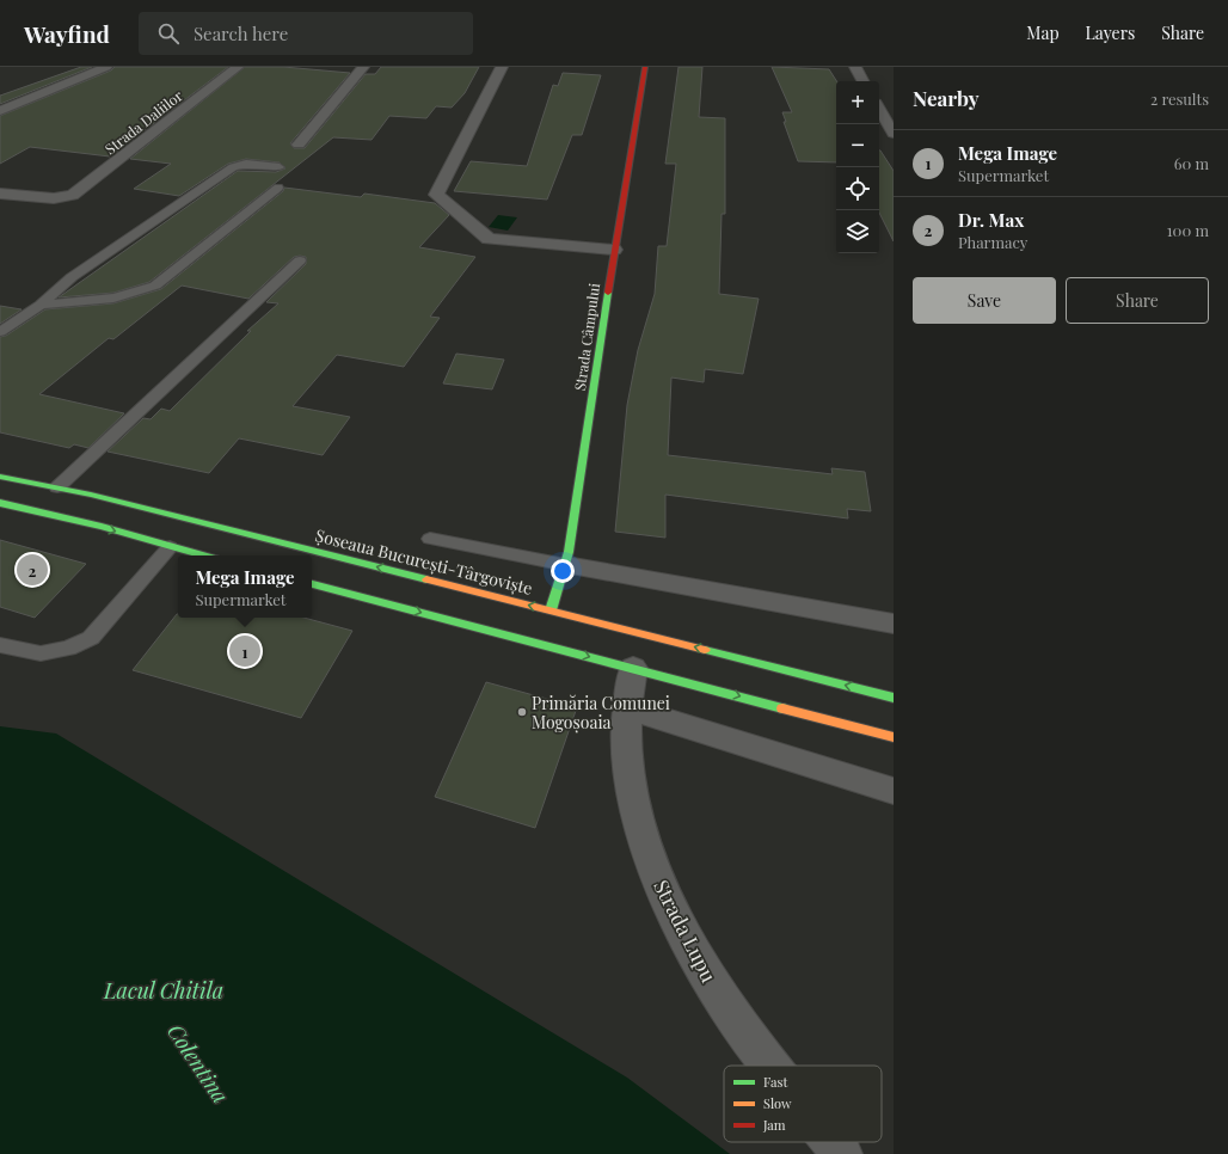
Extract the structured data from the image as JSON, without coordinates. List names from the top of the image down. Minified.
{"streets":{"main road":["Strada Câmpului","Șoseaua București-Târgoviște"],"street":["Strada Daliilor","Strada Lupu"]},"crossings":[["Strada Câmpului","Șoseaua București-Târgoviște"]],"water":["Lacul Chitila","Colentina"],"places":["Primăria Comunei Mogoșoaia"],"legend":["Fast","Slow","Jam"],"page":{"header":"Wayfind","search":"Search here","nav":["Map","Layers","Share"],"heading":["Nearby","2 results"],"map_buttons":["+","−"],"list":[{"mark":"1","name":"Mega Image","note":"Supermarket","value":"60 m"},{"mark":"2","name":"Dr. Max","note":"Pharmacy","value":"100 m"}],"buttons":["Save","Share"],"pins":["2","1"],"popup":["Mega Image","Supermarket"]}}
